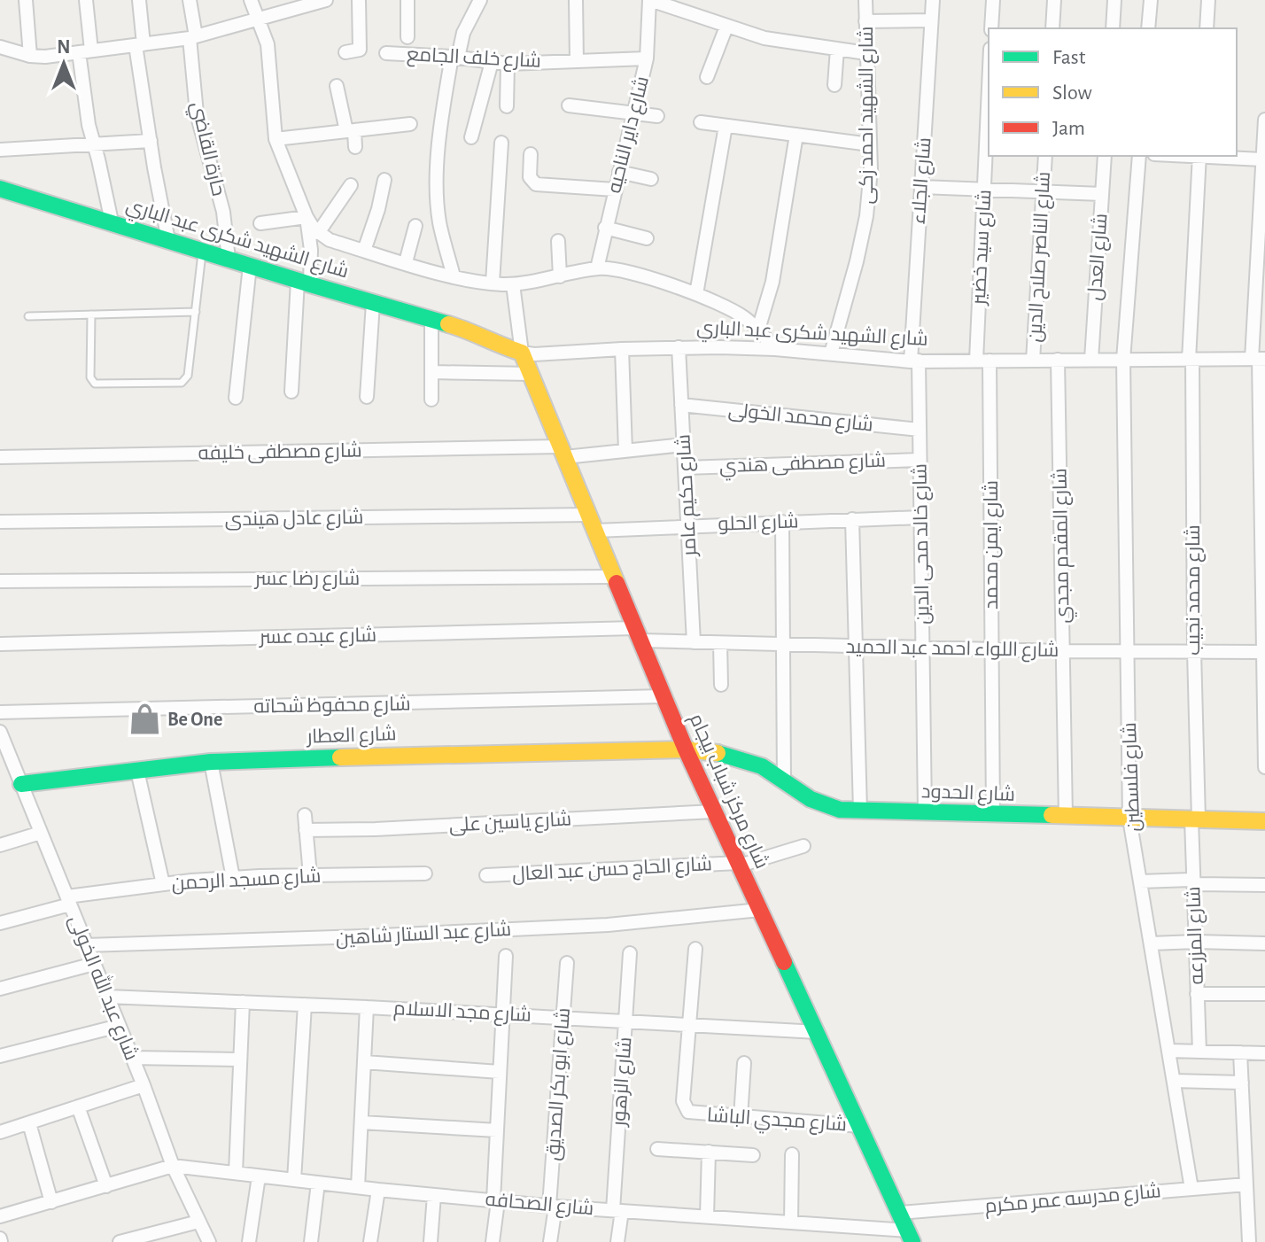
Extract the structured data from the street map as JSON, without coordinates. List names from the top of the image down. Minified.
{"streets":{"main road":["شارع الشهيد شكرى عبد الباري","شارع العطار","شارع مركز شباب بيجام","شارع الحدود"],"street":["شارع خلف الجامع","شارع الشهيد احمد زكى","شارع داير الناحيه","حارة القاضي","شارع الجلاء","شارع سيد خضير","شارع الناصر صلاح الدين","شارع العدل","شارع محمد الخولى","شارع مصطفى خليفه","شارع مصطفى هندي","شارع حكيم عامر","شارع عادل هيندى","شارع الحلو","شارع خالد محى الدين","شارع ايمن محمد","شارع المقدم مجدي","شارع رضا عسر","شارع محمد نجيب","شارع عبده عسر","شارع اللواء احمد عبد الحميد","شارع محفوظ شحاته","شارع فلسطين","شارع ياسين على","شارع الحاج حسن عبد العال","شارع مسجد الرحمن","شارع عبد الستار شاهين","شارع المزرعه","شارع عبد الله الخولى","شارع مجد الاسلام","شارع الزهور","شارع ابو بكر الصديق","شارع مجدي الباشا","شارع مدرسه عمر مكرم","شارع الصحافه"]},"crossings":[["شارع خلف الجامع","شارع داير الناحيه"],["شارع الشهيد احمد زكى","شارع الشهيد شكرى عبد الباري"],["حارة القاضي","شارع الشهيد شكرى عبد الباري"],["شارع الجلاء","شارع الشهيد شكرى عبد الباري"],["شارع الجلاء","شارع خالد محى الدين"],["شارع الشهيد شكرى عبد الباري","شارع سيد خضير"],["شارع الشهيد شكرى عبد الباري","شارع الناصر صلاح الدين"],["شارع الشهيد شكرى عبد الباري","شارع العدل"],["شارع الشهيد شكرى عبد الباري","شارع حكيم عامر"],["شارع الشهيد شكرى عبد الباري","شارع خالد محى الدين"],["شارع الشهيد شكرى عبد الباري","شارع ايمن محمد"],["شارع الشهيد شكرى عبد الباري","شارع المقدم مجدي"],["شارع الشهيد شكرى عبد الباري","شارع محمد نجيب"],["شارع الشهيد شكرى عبد الباري","شارع فلسطين"],["شارع الشهيد شكرى عبد الباري","شارع مركز شباب بيجام"],["شارع محمد الخولى","شارع حكيم عامر"],["شارع محمد الخولى","شارع خالد محى الدين"],["شارع مصطفى خليفه","شارع حكيم عامر"],["شارع مصطفى خليفه","شارع مركز شباب بيجام"],["شارع مصطفى هندي","شارع حكيم عامر"],["شارع مصطفى هندي","شارع خالد محى الدين"],["شارع حكيم عامر","شارع الحلو"],["شارع حكيم عامر","شارع اللواء احمد عبد الحميد"],["شارع عادل هيندى","شارع مركز شباب بيجام"],["شارع الحلو","شارع خالد محى الدين"],["شارع الحلو","شارع مركز شباب بيجام"],["شارع خالد محى الدين","شارع اللواء احمد عبد الحميد"],["شارع خالد محى الدين","شارع الحدود"],["شارع ايمن محمد","شارع اللواء احمد عبد الحميد"],["شارع ايمن محمد","شارع الحدود"],["شارع المقدم مجدي","شارع اللواء احمد عبد الحميد"],["شارع المقدم مجدي","شارع الحدود"],["شارع رضا عسر","شارع مركز شباب بيجام"],["شارع محمد نجيب","شارع اللواء احمد عبد الحميد"],["شارع محمد نجيب","شارع الحدود"],["شارع محمد نجيب","شارع المزرعه"],["شارع عبده عسر","شارع اللواء احمد عبد الحميد"],["شارع عبده عسر","شارع مركز شباب بيجام"],["شارع اللواء احمد عبد الحميد","شارع فلسطين"],["شارع اللواء احمد عبد الحميد","شارع مركز شباب بيجام"],["شارع محفوظ شحاته","شارع مركز شباب بيجام"],["شارع العطار","شارع مركز شباب بيجام"],["شارع العطار","شارع الحدود"],["شارع العطار","شارع عبد الله الخولى"],["شارع فلسطين","شارع الحدود"],["شارع فلسطين","شارع مدرسه عمر مكرم"],["شارع مركز شباب بيجام","شارع الحدود"],["شارع مركز شباب بيجام","شارع ياسين على"],["شارع مركز شباب بيجام","شارع الحاج حسن عبد العال"],["شارع مركز شباب بيجام","شارع عبد الستار شاهين"],["شارع مركز شباب بيجام","شارع مجد الاسلام"],["شارع مركز شباب بيجام","شارع مجدي الباشا"],["شارع مركز شباب بيجام","شارع مدرسه عمر مكرم"],["شارع مركز شباب بيجام","شارع الصحافه"],["شارع الحدود","شارع المزرعه"],["شارع مسجد الرحمن","شارع عبد الله الخولى"],["شارع عبد الستار شاهين","شارع عبد الله الخولى"],["شارع عبد الله الخولى","شارع مجد الاسلام"],["شارع عبد الله الخولى","شارع الصحافه"],["شارع مجد الاسلام","شارع الزهور"],["شارع مجد الاسلام","شارع ابو بكر الصديق"],["شارع مجد الاسلام","شارع مجدي الباشا"],["شارع الزهور","شارع الصحافه"],["شارع ابو بكر الصديق","شارع الصحافه"]],"places":{"shop":["Be One"]},"legend":["Fast","Slow","Jam"],"north":"top"}
